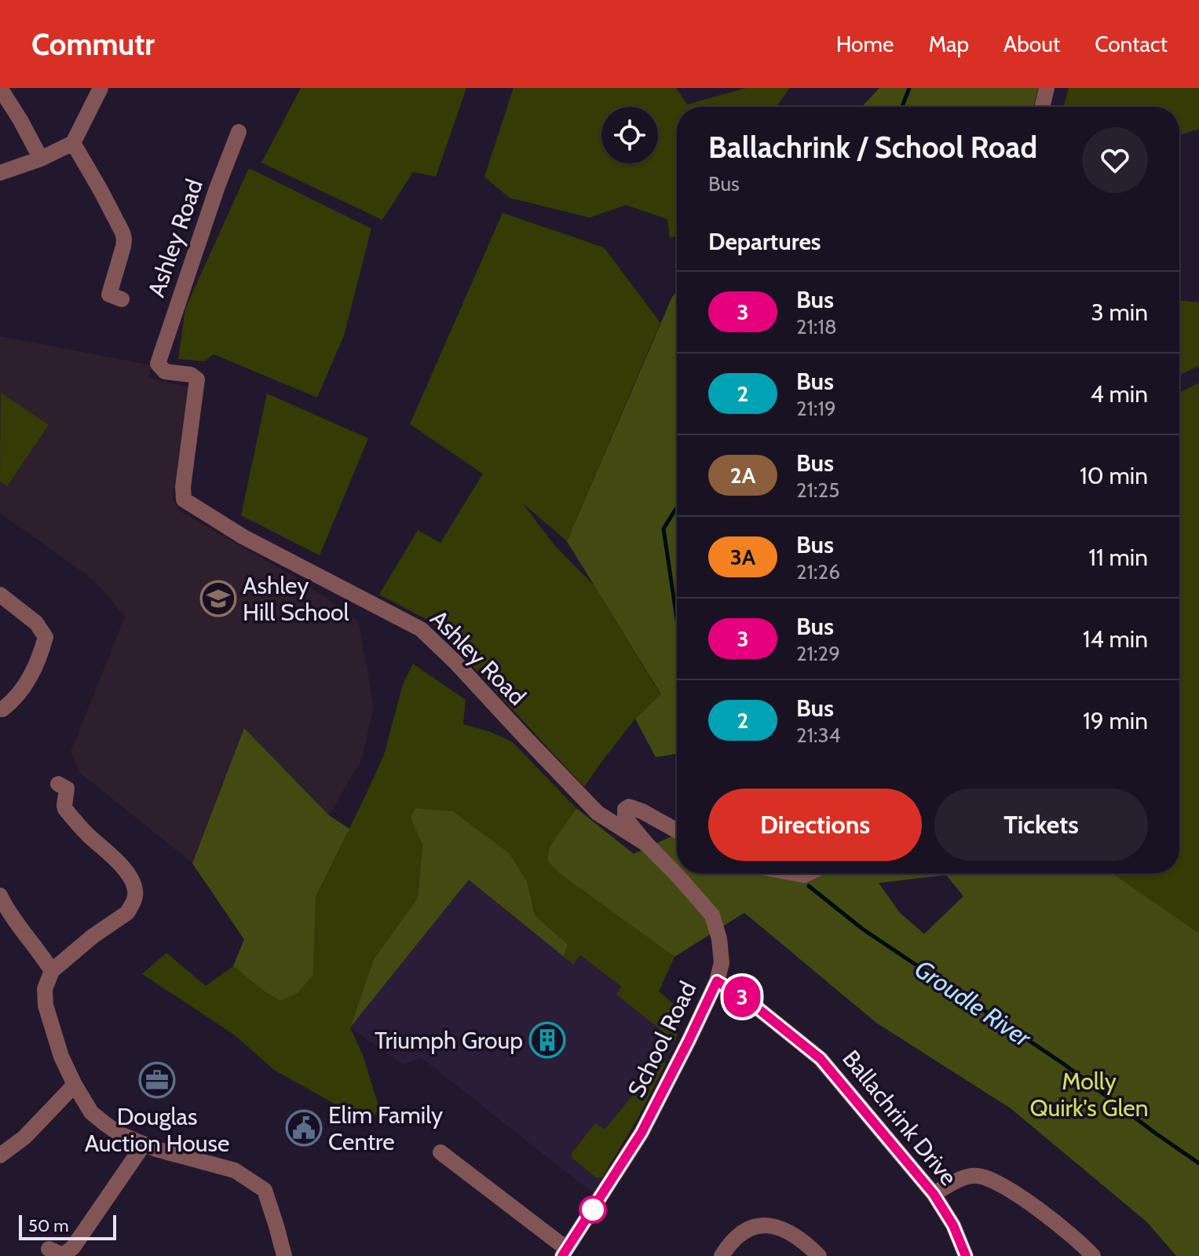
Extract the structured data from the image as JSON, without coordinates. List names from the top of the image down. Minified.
{"streets":{"street":["Ashley Road","School Road","Ballachrink Drive"]},"crossings":[["Ashley Road","School Road"],["School Road","Ballachrink Drive"]],"water":["Groudle River"],"parks":["Molly Quirk's Glen"],"places":{"school or university":["Ashley Hill School"],"building":["Triumph Group"],"office":["Douglas Auction House"],"public building":["Elim Family Centre"]},"lines":["bus line 3"],"scale_bar":"50 m","page":{"header":"Commutr","nav":["Home","Map","About","Contact"],"on_map":"3","heading":[["Ballachrink / School Road","Bus"],"Departures"],"list":[{"mark":"3","name":"Bus","note":"21:18","value":"3 min"},{"mark":"2","name":"Bus","note":"21:19","value":"4 min"},{"mark":"2A","name":"Bus","note":"21:25","value":"10 min"},{"mark":"3A","name":"Bus","note":"21:26","value":"11 min"},{"mark":"3","name":"Bus","note":"21:29","value":"14 min"},{"mark":"2","name":"Bus","note":"21:34","value":"19 min"}],"buttons":["Directions","Tickets"],"scale":"50 m"}}
